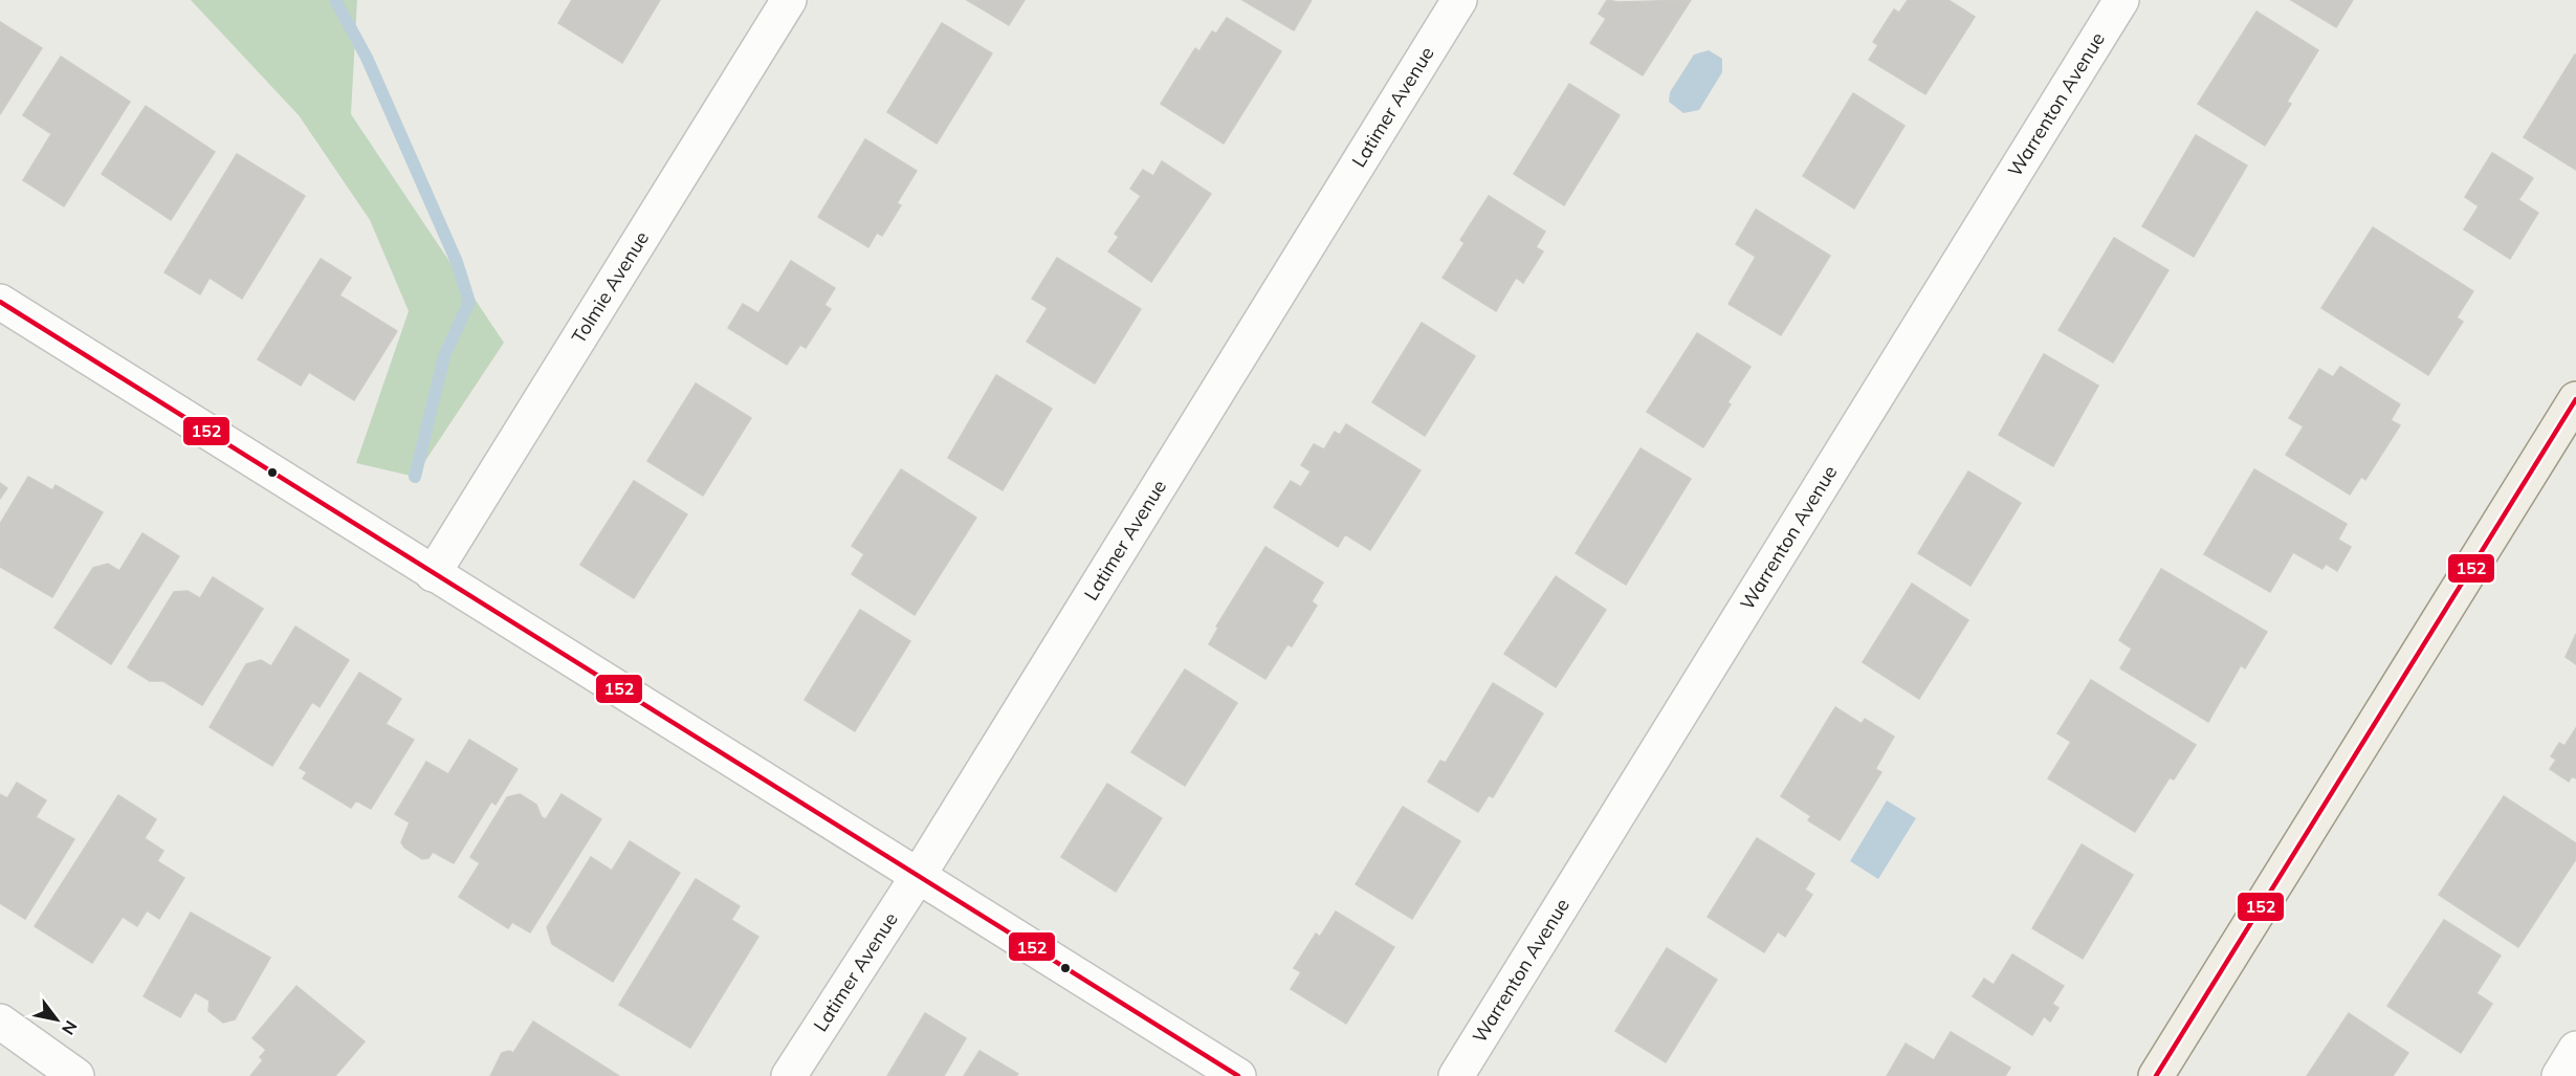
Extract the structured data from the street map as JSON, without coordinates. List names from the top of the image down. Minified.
{"streets":{"street":["Warrenton Avenue","Latimer Avenue","Tolmie Avenue"]},"lines":["transit line 152"],"north":"bottom right"}
